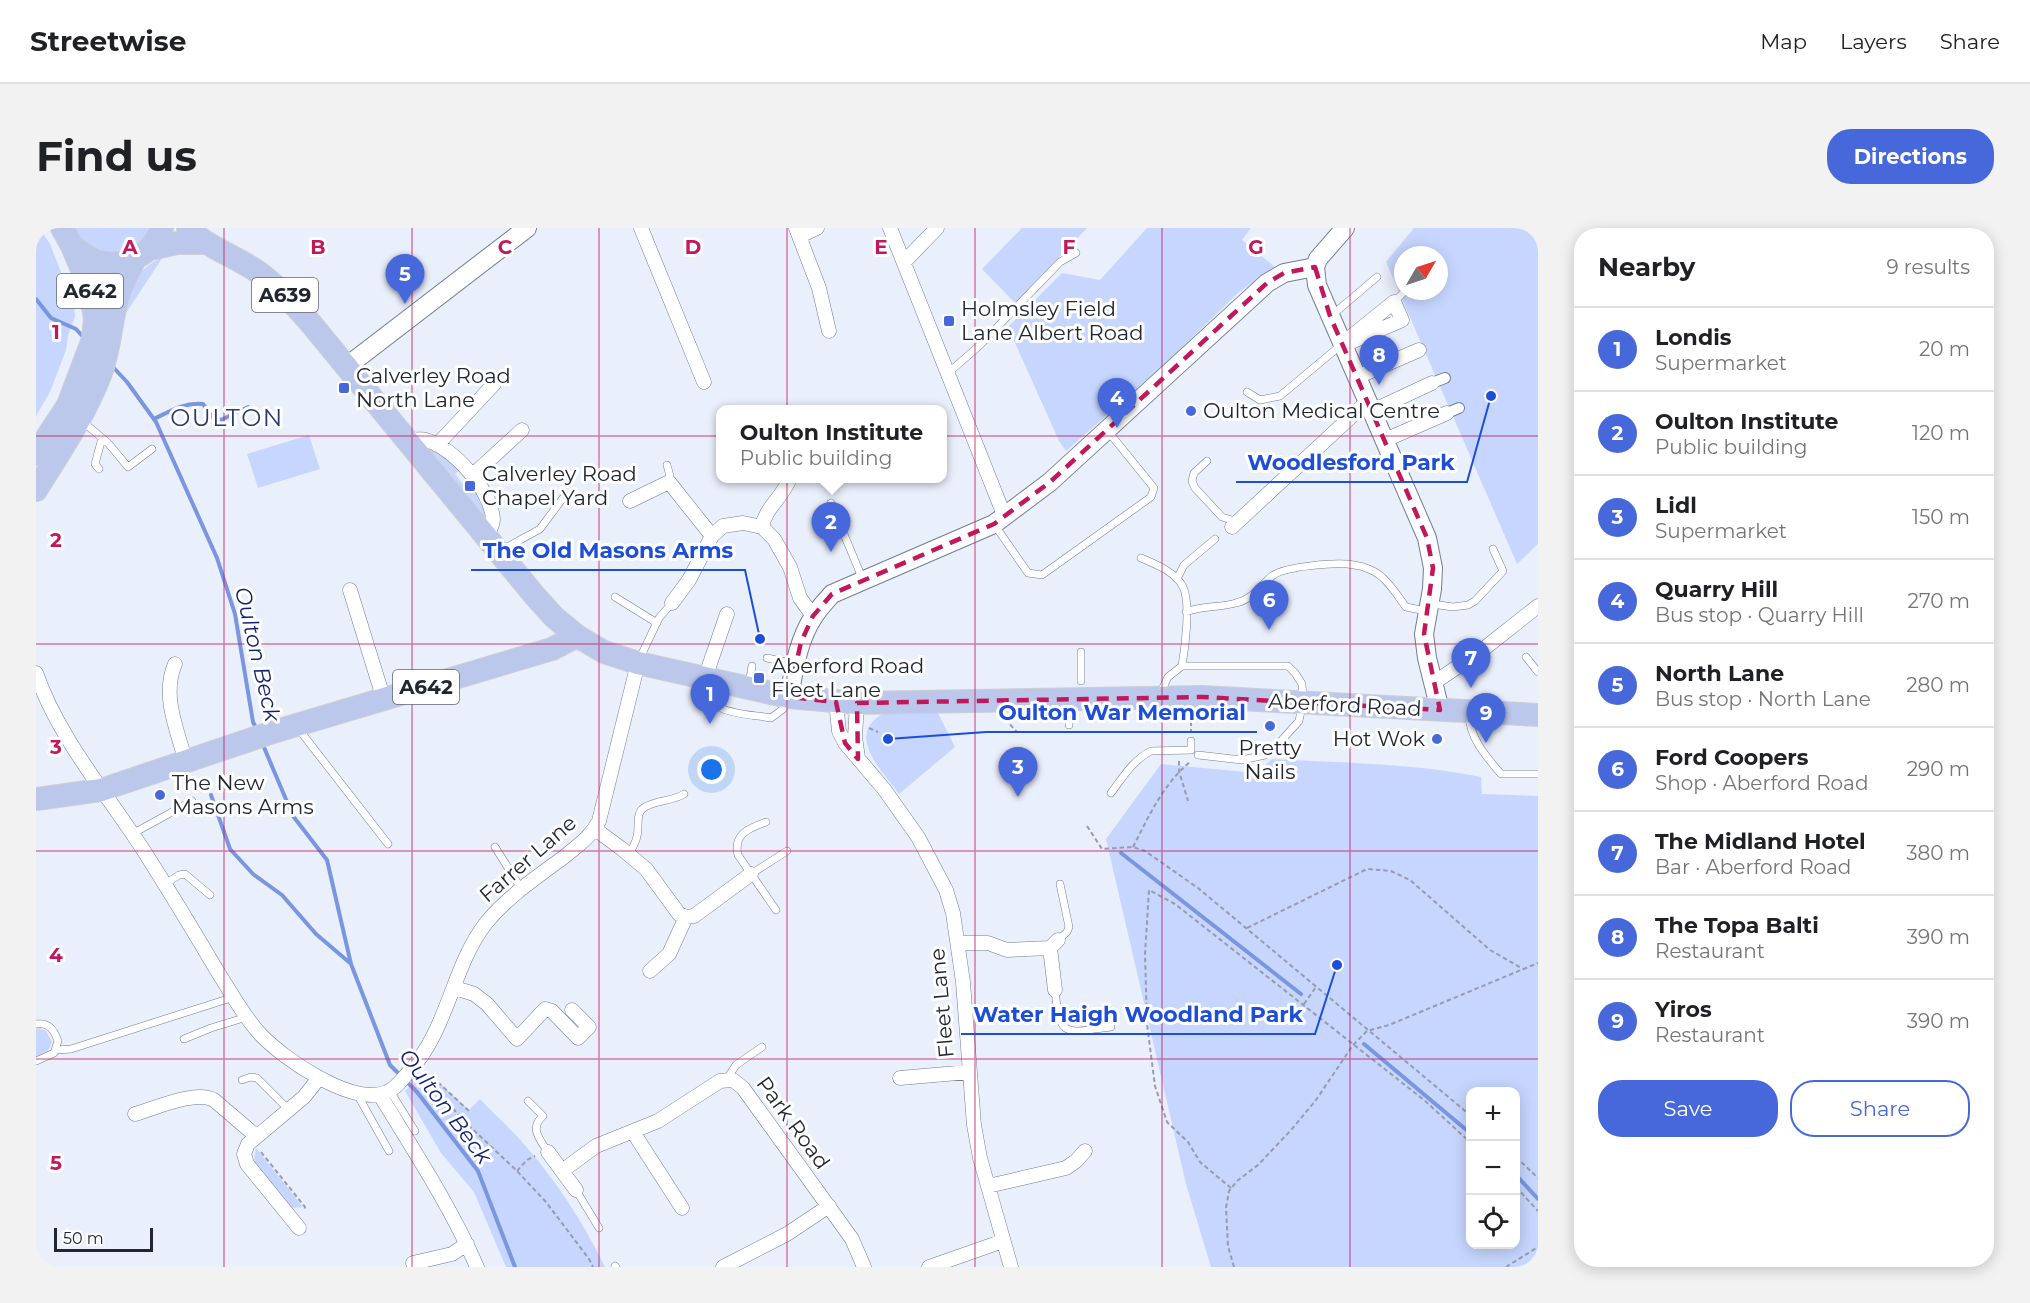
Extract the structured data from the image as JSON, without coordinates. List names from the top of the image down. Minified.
{"streets":{"main road":["A642","A639","Aberford Road"],"street":["Farrer Lane","Fleet Lane","Park Road"]},"crossings":[["A642","A639"],["A642","Aberford Road"],["A639","Aberford Road"],["Aberford Road","Farrer Lane"],["Aberford Road","Fleet Lane"]],"districts":["OULTON"],"water":["Oulton Beck"],"places":{"transit":["Holmsley Field Lane Albert Road","Calverley Road North Lane","Calverley Road Chapel Yard","Aberford Road Fleet Lane"],"other":["Woodlesford Park","Oulton Medical Centre","The Old Masons Arms","Pretty Nails","Oulton War Memorial","Hot Wok","The New Masons Arms","Water Haigh Woodland Park"]},"scale_bar":"50 m","north":"top right","page":{"header":"Streetwise","nav":["Map","Layers","Share"],"buttons":["Directions",["Save","Share"]],"title":"Find us","heading":["Nearby","9 results"],"pins":["5","8","4","2","6","7","1","9","3"],"list":[{"mark":"1","name":"Londis","note":"Supermarket","value":"20 m"},{"mark":"2","name":"Oulton Institute","note":"Public building","value":"120 m"},{"mark":"3","name":"Lidl","note":"Supermarket","value":"150 m"},{"mark":"4","name":"Quarry Hill","note":"Bus stop · Quarry Hill","value":"270 m"},{"mark":"5","name":"North Lane","note":"Bus stop · North Lane","value":"280 m"},{"mark":"6","name":"Ford Coopers","note":"Shop · Aberford Road","value":"290 m"},{"mark":"7","name":"The Midland Hotel","note":"Bar · Aberford Road","value":"380 m"},{"mark":"8","name":"The Topa Balti","note":"Restaurant","value":"390 m"},{"mark":"9","name":"Yiros","note":"Restaurant","value":"390 m"}],"popup":["Oulton Institute","Public building"],"map_buttons":["+","−"],"scale":"50 m"},"grid":{"columns":["A","B","C","D","E","F","G"],"rows":["1","2","3","4","5"]}}
